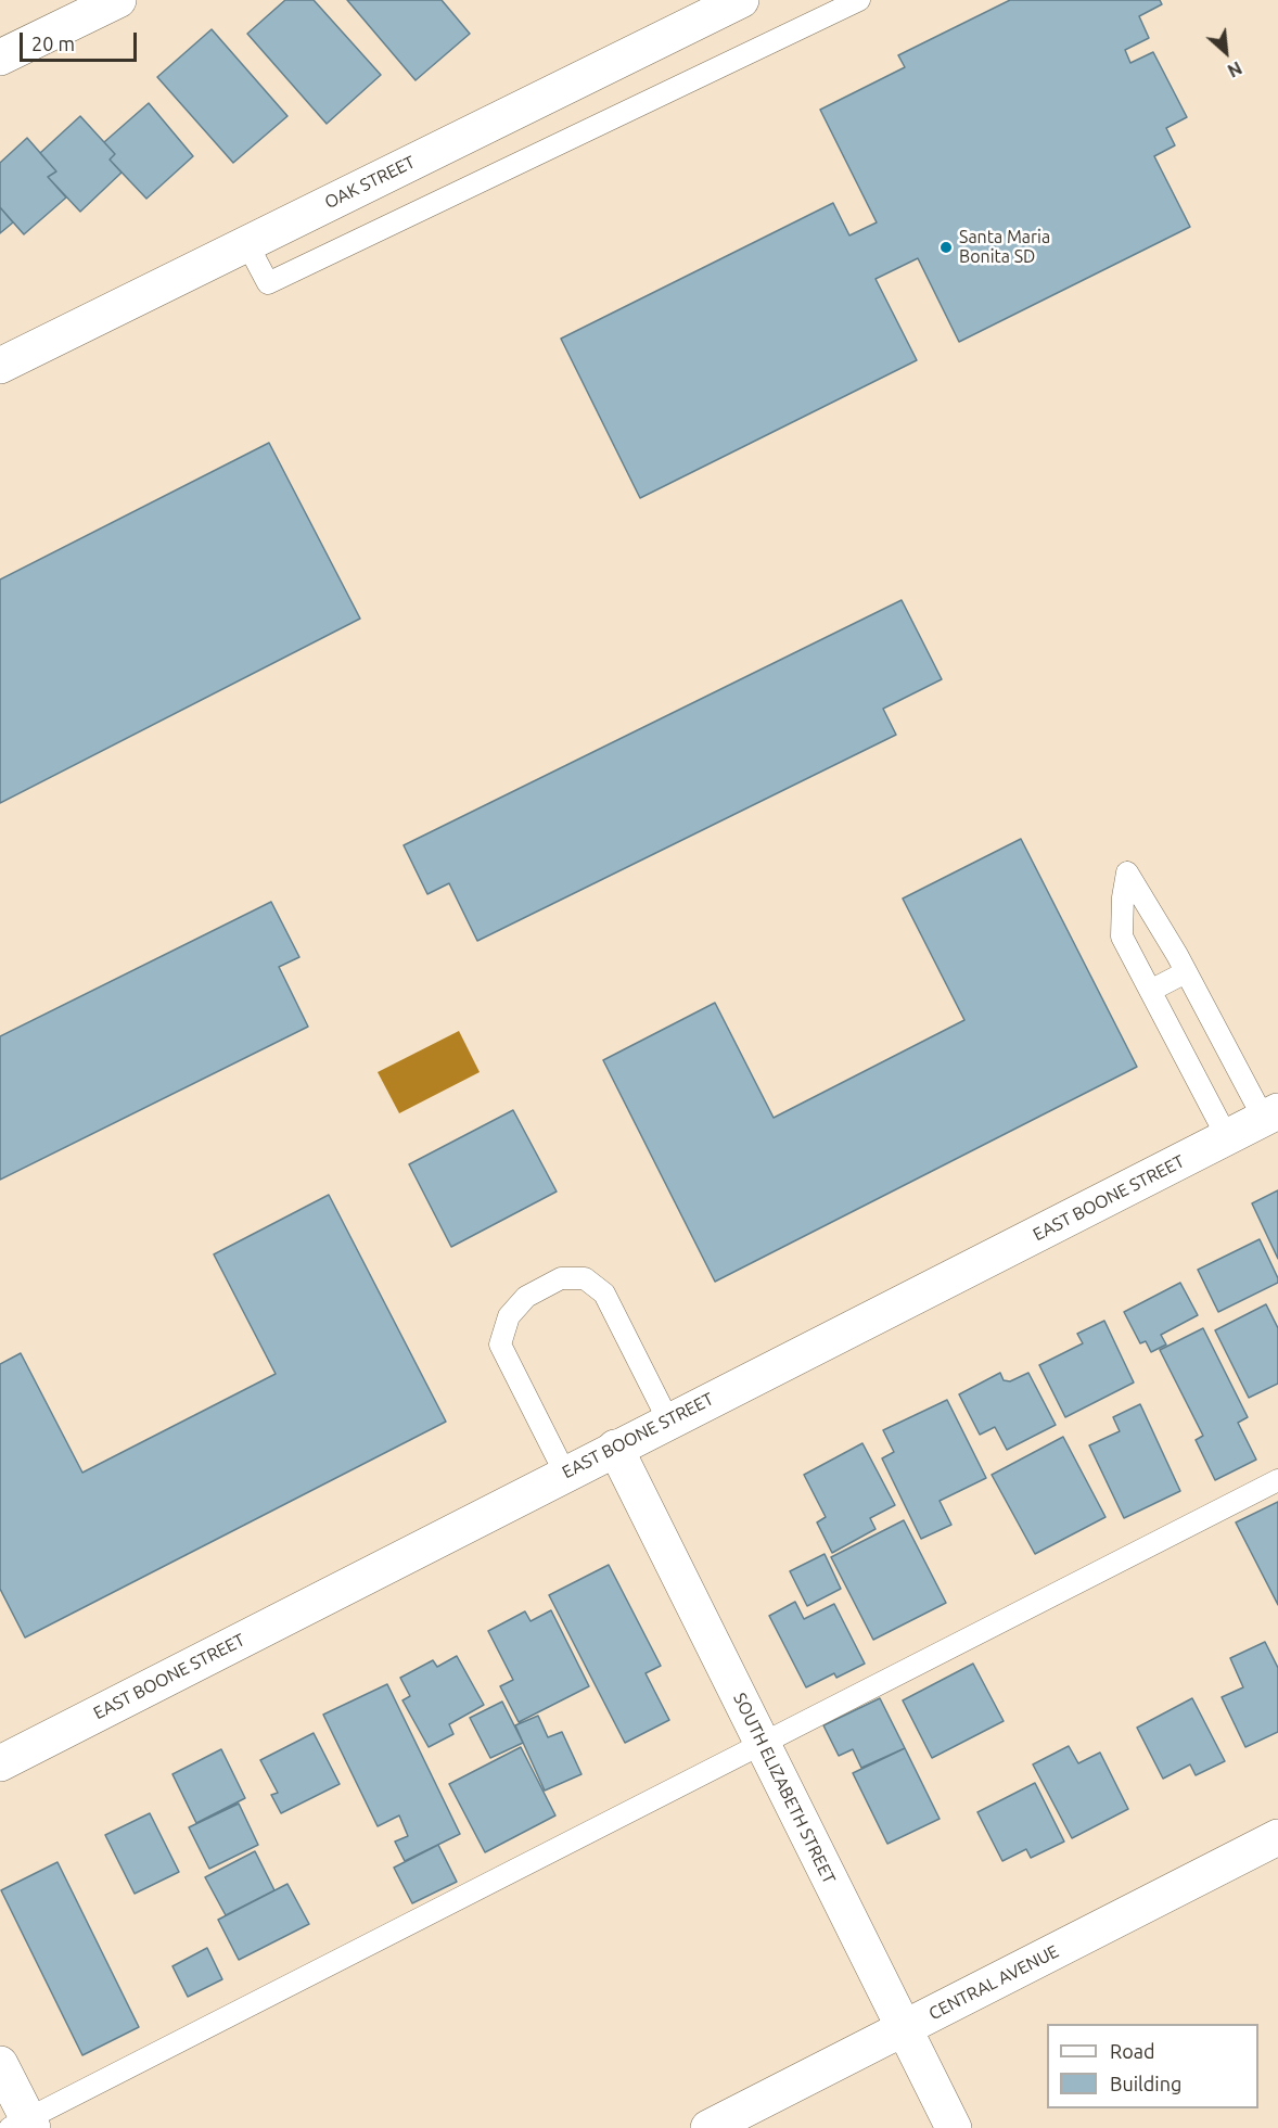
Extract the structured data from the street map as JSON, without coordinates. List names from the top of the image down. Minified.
{"streets":{"street":["OAK STREET","EAST BOONE STREET","SOUTH ELIZABETH STREET","CENTRAL AVENUE"]},"crossings":[["EAST BOONE STREET","SOUTH ELIZABETH STREET"],["SOUTH ELIZABETH STREET","CENTRAL AVENUE"]],"places":["Santa Maria Bonita SD"],"legend":["Road","Building"],"scale_bar":"20 m","north":"bottom right"}
